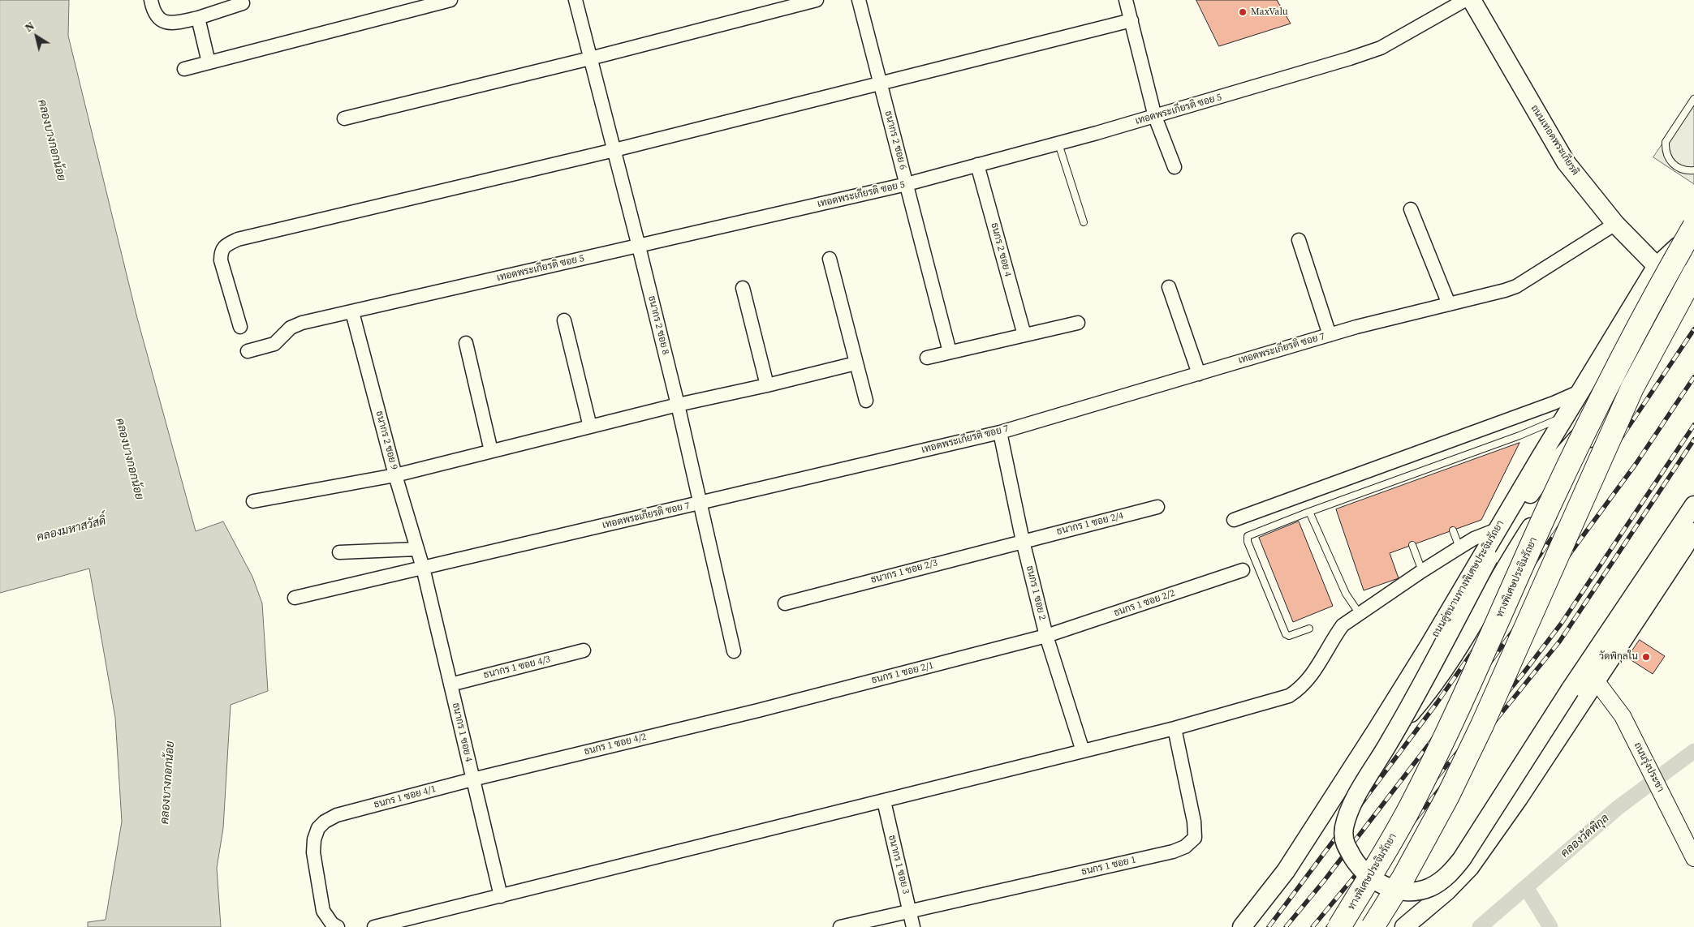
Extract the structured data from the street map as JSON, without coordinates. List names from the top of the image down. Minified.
{"streets":{"highway":["ทางพิเศษประจิมรัถยา"],"main road":["ถนนเทอดพระเกียรติ","ถนนคู่ขนานทางพิเศษประจิมรัถยา"],"street":["เทอดพระเกียรติ ซอย 5","ธนากร 2 ซอย 6","ธนกร 2 ซอย 4","ธนากร 2 ซอย 8","เทอดพระเกียรติ ซอย 7","ธนากร 2 ซอย 9","ธนากร 1 ซอย 2/4","ธนากร 1 ซอย 2/3","ธนกร 1 ซอย 2","ธนกร 1 ซอย 2/2","ธนากร 1 ซอย 4/3","ธนกร 1 ซอย 2/1","ธนากร 1 ซอย 4","ธนกร 1 ซอย 4/2","ถนนรุ่งประชา","ธนกร 1 ซอย 4/1","ธนากร 1 ซอย 3","ธนกร 1 ซอย 1"]},"crossings":[["เทอดพระเกียรติ ซอย 5","ธนากร 2 ซอย 6"],["เทอดพระเกียรติ ซอย 5","ถนนเทอดพระเกียรติ"],["เทอดพระเกียรติ ซอย 5","ธนกร 2 ซอย 4"],["เทอดพระเกียรติ ซอย 5","ธนากร 2 ซอย 8"],["เทอดพระเกียรติ ซอย 5","ธนากร 2 ซอย 9"],["ถนนเทอดพระเกียรติ","เทอดพระเกียรติ ซอย 7"],["ถนนเทอดพระเกียรติ","ถนนคู่ขนานทางพิเศษประจิมรัถยา"],["ธนากร 2 ซอย 8","เทอดพระเกียรติ ซอย 7"],["เทอดพระเกียรติ ซอย 7","ธนากร 2 ซอย 9"],["เทอดพระเกียรติ ซอย 7","ธนกร 1 ซอย 2"],["เทอดพระเกียรติ ซอย 7","ธนากร 1 ซอย 4"],["ธนากร 2 ซอย 9","ธนากร 1 ซอย 4"],["ธนากร 1 ซอย 2/4","ธนากร 1 ซอย 2/3"],["ธนากร 1 ซอย 2/4","ธนกร 1 ซอย 2"],["ธนากร 1 ซอย 2/3","ธนกร 1 ซอย 2"],["ธนกร 1 ซอย 2","ธนกร 1 ซอย 2/2"],["ธนกร 1 ซอย 2","ธนกร 1 ซอย 2/1"],["ธนกร 1 ซอย 2/2","ธนกร 1 ซอย 2/1"],["ธนากร 1 ซอย 4/3","ธนากร 1 ซอย 4"],["ธนกร 1 ซอย 2/1","ธนกร 1 ซอย 4/2"],["ธนากร 1 ซอย 4","ธนกร 1 ซอย 4/2"],["ธนากร 1 ซอย 4","ธนกร 1 ซอย 4/1"],["ธนกร 1 ซอย 4/2","ธนกร 1 ซอย 4/1"],["ธนากร 1 ซอย 3","ธนกร 1 ซอย 1"]],"water":["คลองบางกอกน้อย","คลองมหาสวัสดิ์","คลองวัดพิกุล"],"places":["MaxValu","วัดพิกุลใน"],"north":"top left"}
